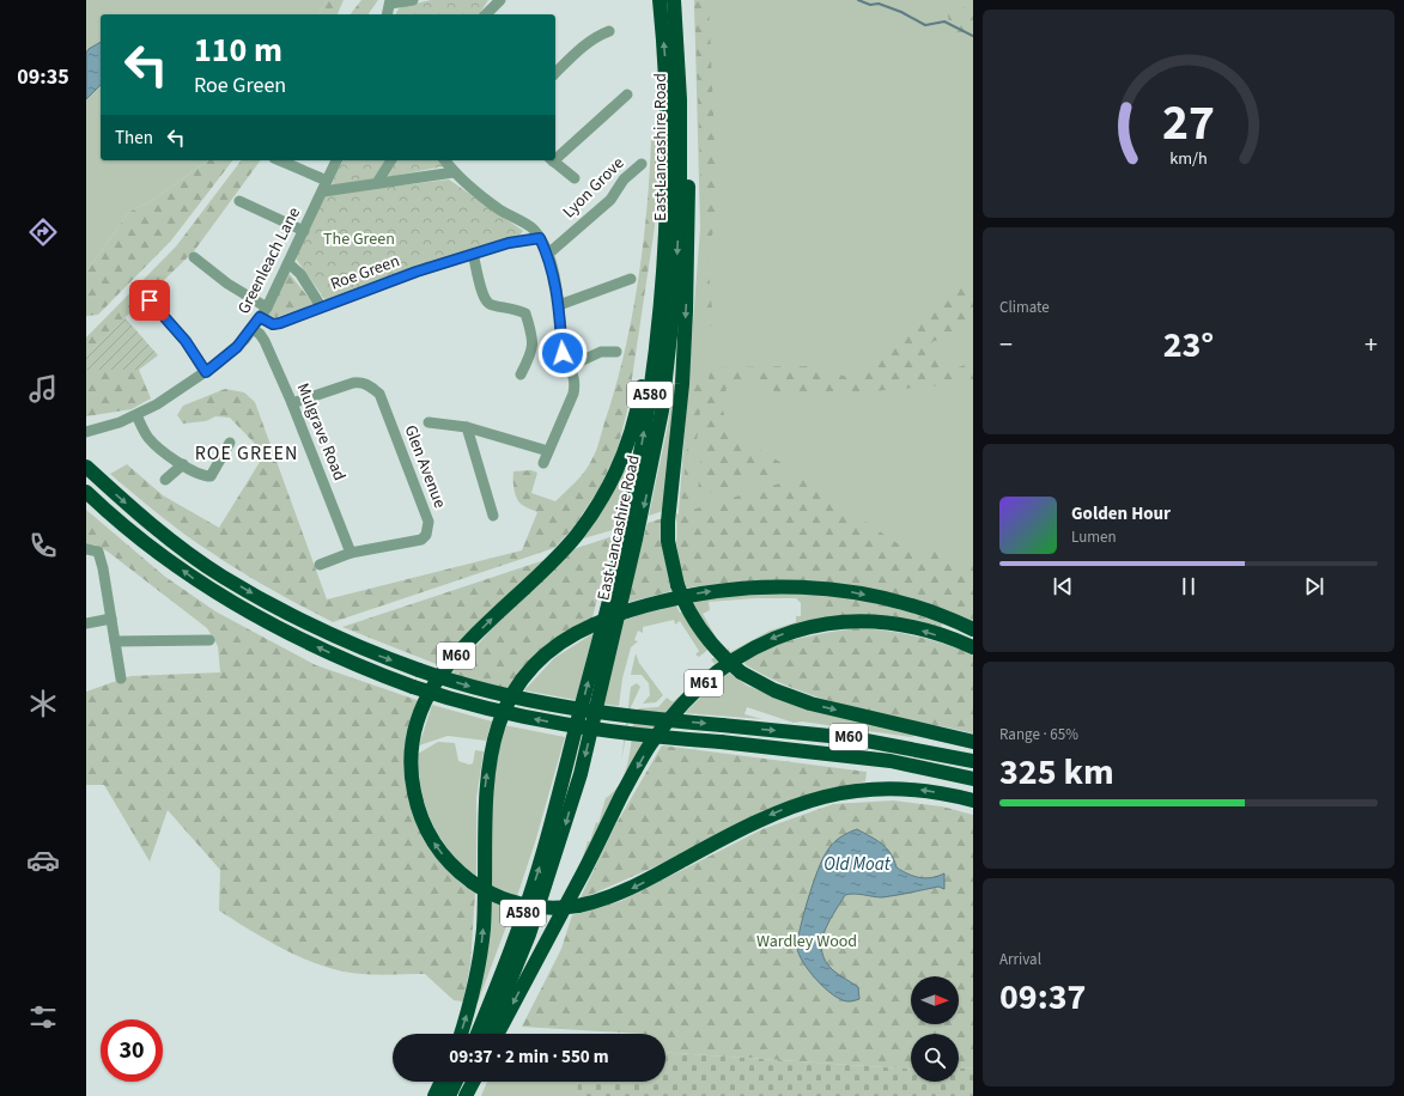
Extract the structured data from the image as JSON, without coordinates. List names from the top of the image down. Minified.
{"streets":{"highway":["East Lancashire Road","A580","M60","M61"],"street":["Lyon Grove","Greenleach Lane","Roe Green","Mulgrave Road","Glen Avenue"]},"crossings":[["East Lancashire Road","M60"],["Greenleach Lane","Roe Green"],["Greenleach Lane","Mulgrave Road"],["A580","M61"],["Mulgrave Road","Glen Avenue"]],"districts":["ROE GREEN"],"water":["Old Moat"],"parks":["The Green","Wardley Wood"],"north":"right","page":{"tabs":"09:35","turn":["110 m","Roe Green"],"then":"Then","tile":["Climate",["Range · 65%","325 km"],["Arrival","09:37"]],"heat":["−","23°","+"],"song":["Golden Hour","Lumen"],"limit":"30","trip":"09:37 · 2 min · 550 m","gauge":["27","km/h"]}}
